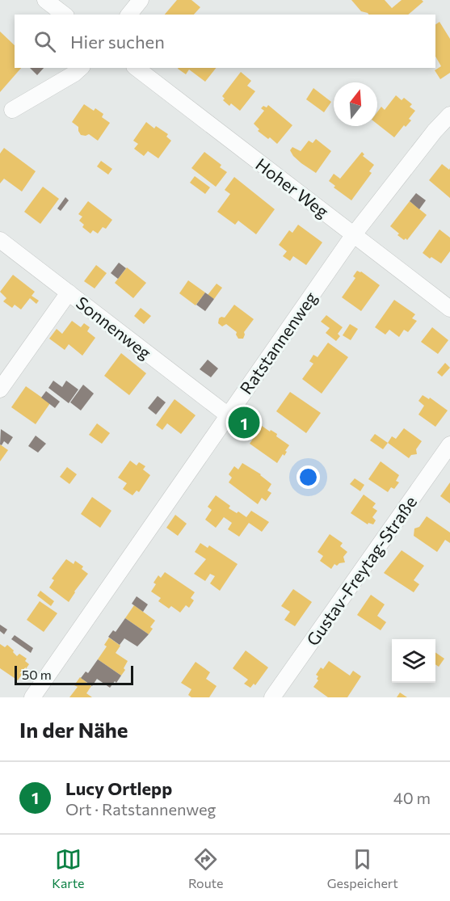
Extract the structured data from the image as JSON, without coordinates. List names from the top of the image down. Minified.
{"streets":{"street":["Hoher Weg","Sonnenweg","Ratstannenweg","Gustav-Freytag-Straße"]},"crossings":[["Hoher Weg","Ratstannenweg"],["Sonnenweg","Ratstannenweg"]],"scale_bar":"50 m","north":"top","page":{"search":"Hier suchen","pins":"1","scale":"50 m","heading":"In der Nähe","list":[{"mark":"1","name":"Lucy Ortlepp","note":"Ort · Ratstannenweg","value":"40 m"}],"nav":["Karte","Route","Gespeichert"]}}
